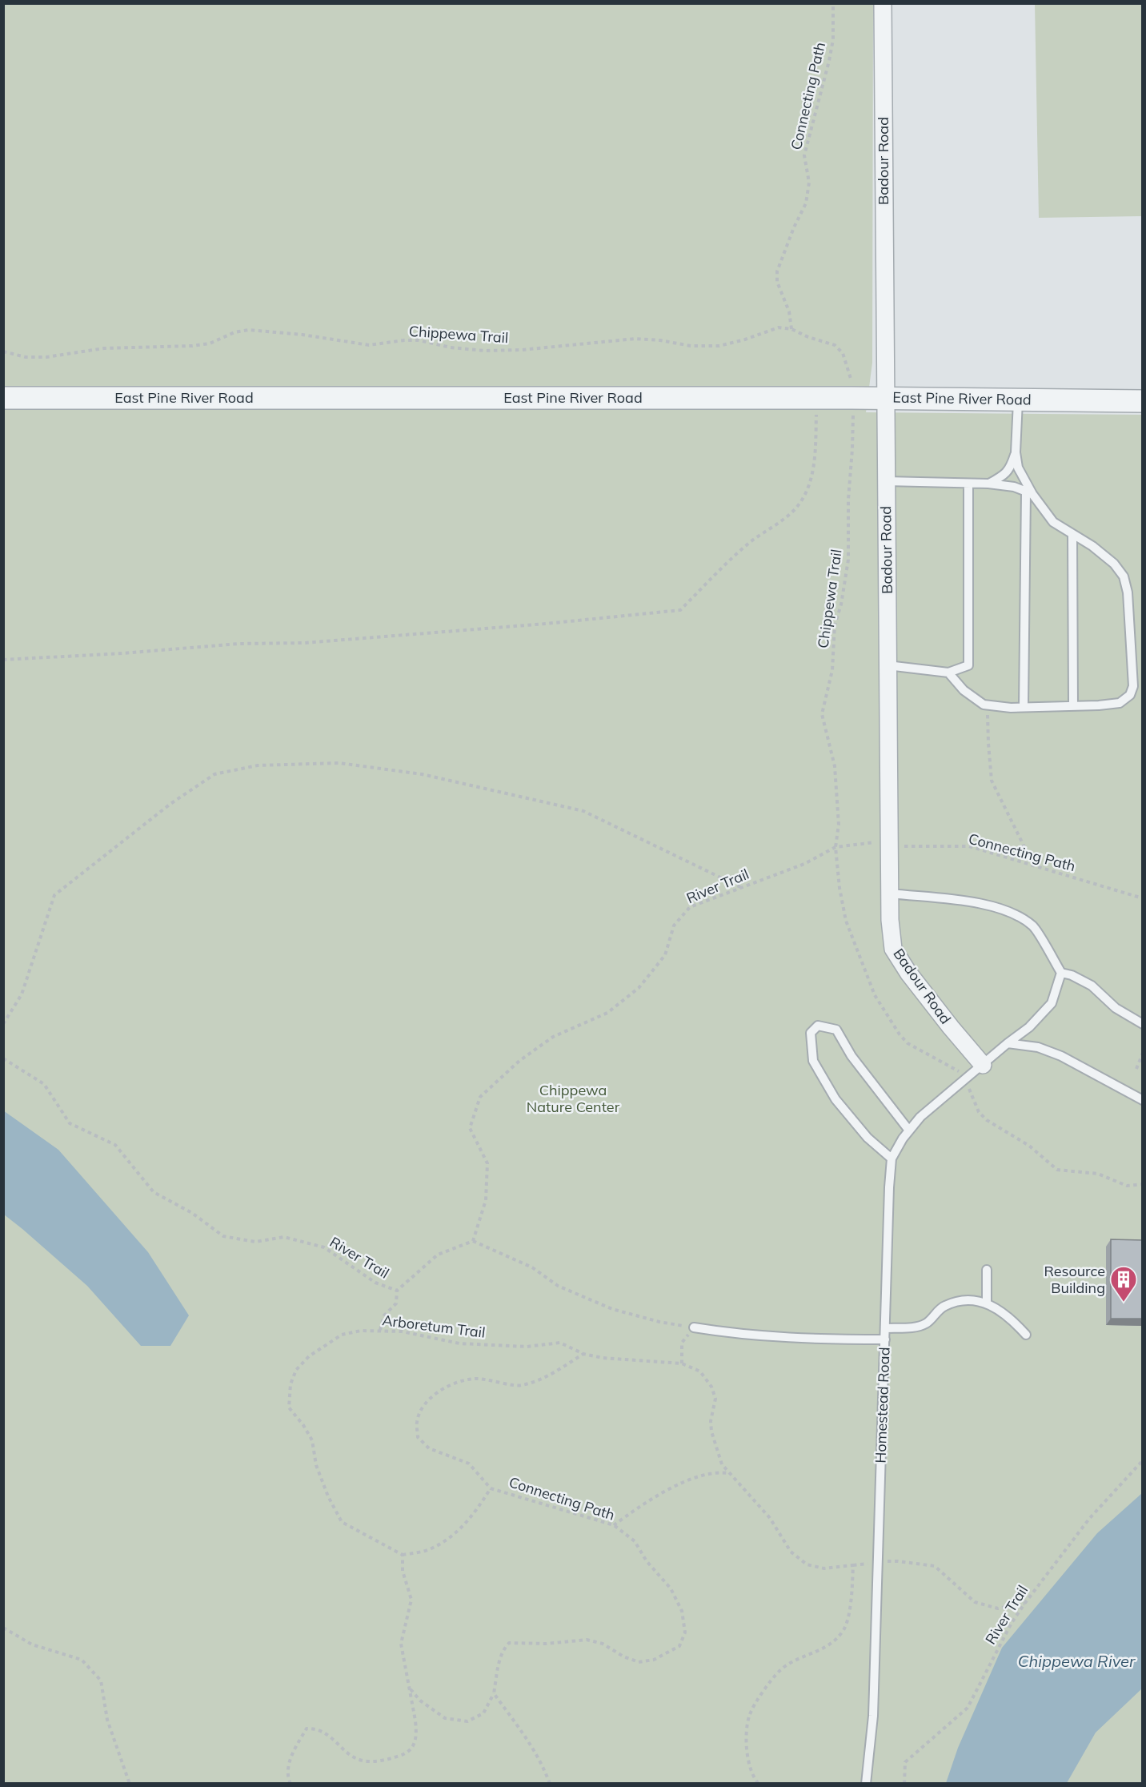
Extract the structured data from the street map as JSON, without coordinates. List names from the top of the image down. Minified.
{"streets":{"street":["Badour Road","East Pine River Road"],"lane":["Homestead Road"],"path":["Connecting Path","Chippewa Trail","River Trail","Arboretum Trail"]},"crossings":[["Connecting Path","Badour Road"],["Connecting Path","Chippewa Trail"],["Connecting Path","River Trail"],["Connecting Path","Arboretum Trail"],["Badour Road","East Pine River Road"],["Badour Road","Homestead Road"],["Chippewa Trail","River Trail"],["River Trail","Arboretum Trail"],["Arboretum Trail","Homestead Road"]],"water":["Chippewa River"],"parks":["Chippewa Nature Center"],"places":{"building":["Resource Building"]}}
